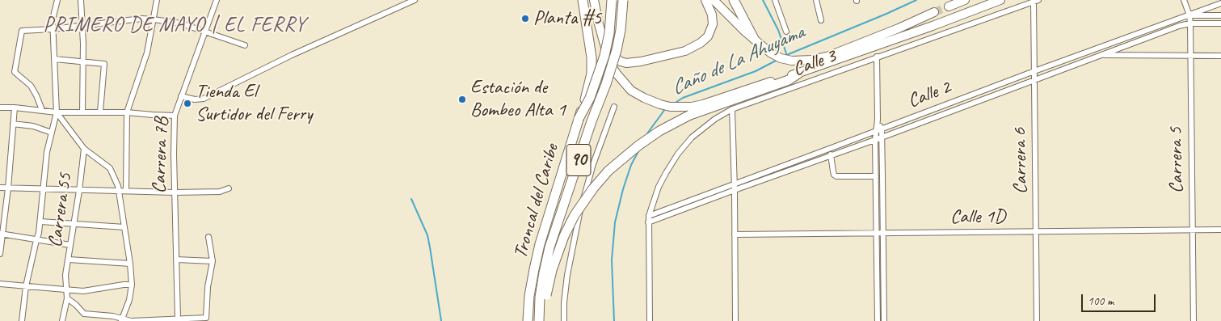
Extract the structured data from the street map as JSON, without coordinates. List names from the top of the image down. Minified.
{"streets":{"highway":["90","Troncal del Caribe"],"street":["Calle 3","Calle 2","Carrera 7B","Carrera 5","Carrera 6","Carrera 55","Calle 1D"]},"crossings":[["Calle 3","Calle 2"],["Calle 3","Carrera 6"],["Calle 2","Carrera 5"],["Calle 2","Carrera 6"],["Carrera 5","Calle 1D"],["Carrera 6","Calle 1D"]],"districts":["PRIMERO DE MAYO | EL FERRY"],"water":["Caño de La Ahuyama"],"places":["Planta #5","Estación de Bombeo Alta 1","Tienda El Surtidor del Ferry"],"scale_bar":"100 m"}
